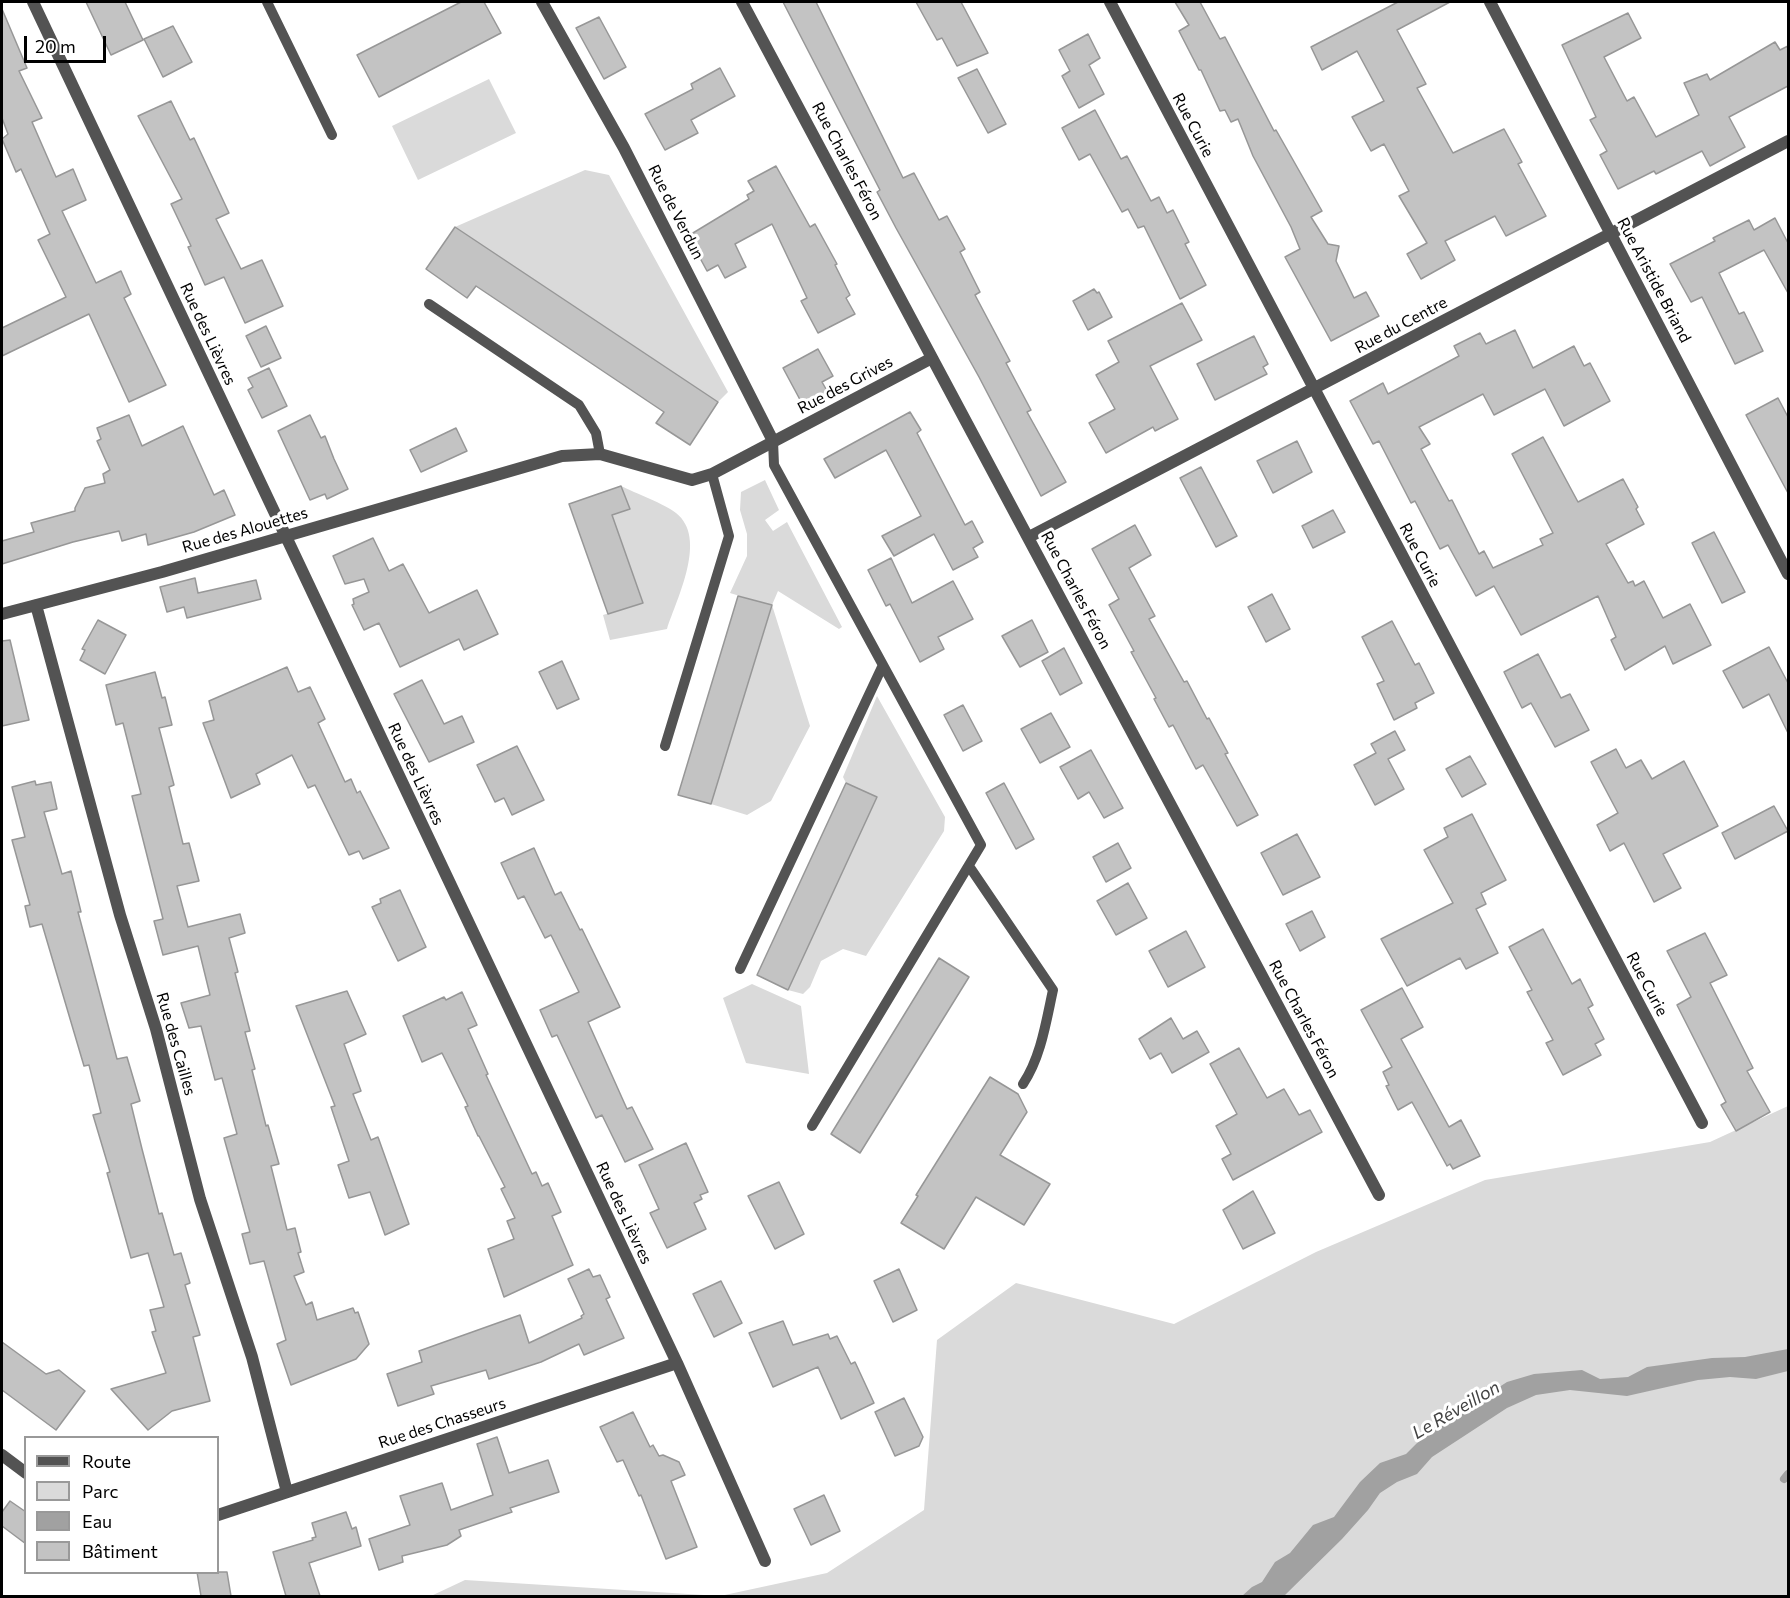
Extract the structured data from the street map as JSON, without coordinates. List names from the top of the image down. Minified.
{"streets":{"street":["Rue Curie","Rue Charles Féron","Rue de Verdun","Rue Aristide Briand","Rue du Centre","Rue des Lièvres","Rue des Grives","Rue des Alouettes","Rue des Cailles","Rue des Chasseurs"]},"crossings":[["Rue Curie","Rue du Centre"],["Rue Charles Féron","Rue du Centre"],["Rue Charles Féron","Rue des Grives"],["Rue de Verdun","Rue des Grives"],["Rue Aristide Briand","Rue du Centre"],["Rue des Lièvres","Rue des Alouettes"],["Rue des Lièvres","Rue des Chasseurs"],["Rue des Grives","Rue des Alouettes"],["Rue des Alouettes","Rue des Cailles"],["Rue des Cailles","Rue des Chasseurs"]],"water":["Le Réveillon"],"legend":["Route","Parc","Eau","Bâtiment"],"scale_bar":"20 m"}
